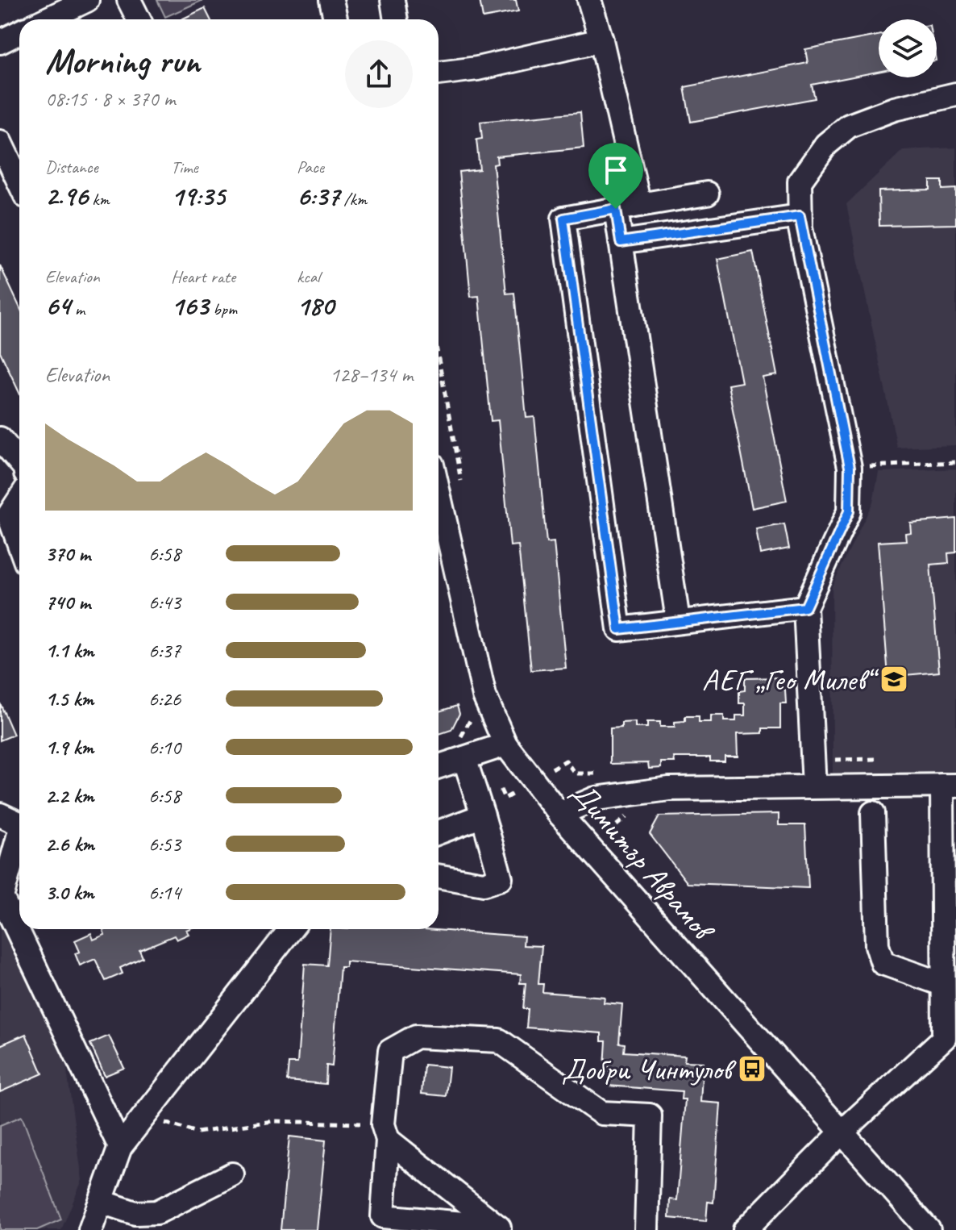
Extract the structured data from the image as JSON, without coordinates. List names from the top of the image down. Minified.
{"streets":{"street":["Димитър Аврамов"]},"places":{"school or university":["АЕГ „Гео Милев“"],"bus stop":["Добри Чинтулов"]},"page":{"heading":["Morning run","08:15 · 8 × 370 m"],"stats":[["Distance","2.96 km"],["Time","19:35"],["Pace","6:37 /km"],["Elevation","64 m"],["Heart rate","163 bpm"],["kcal","180"]],"chart":["Elevation","128–134 m"],"list":[{"name":"370 m","note":"6:58"},{"name":"740 m","note":"6:43"},{"name":"1.1 km","note":"6:37"},{"name":"1.5 km","note":"6:26"},{"name":"1.9 km","note":"6:10"},{"name":"2.2 km","note":"6:58"},{"name":"2.6 km","note":"6:53"},{"name":"3.0 km","note":"6:14"}]}}
